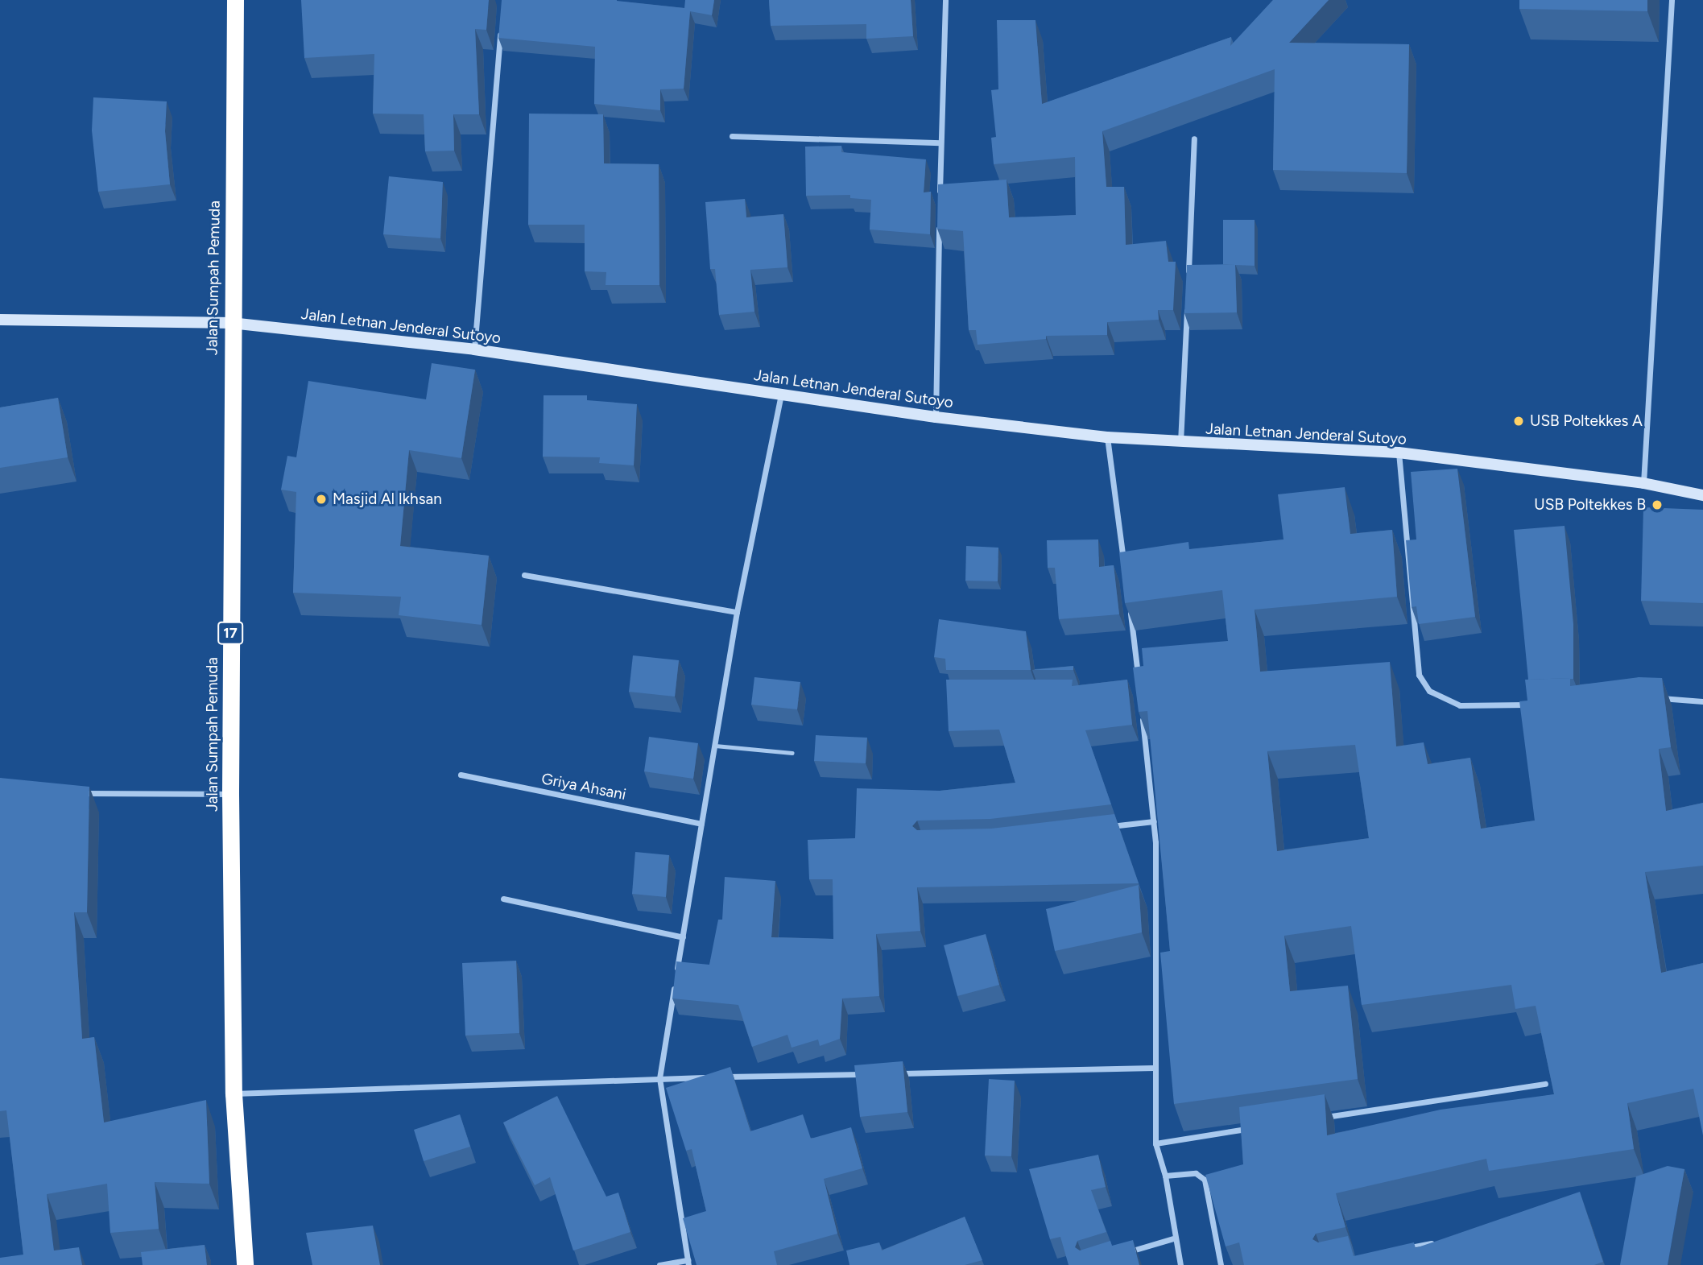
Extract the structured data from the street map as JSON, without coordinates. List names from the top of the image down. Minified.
{"streets":{"highway":["Jalan Sumpah Pemuda","17"],"main road":["Jalan Letnan Jenderal Sutoyo"],"street":["Griya Ahsani"]},"crossings":[["Jalan Sumpah Pemuda","Jalan Letnan Jenderal Sutoyo"]],"places":["USB Poltekkes A","Masjid Al Ikhsan","USB Poltekkes B"]}
